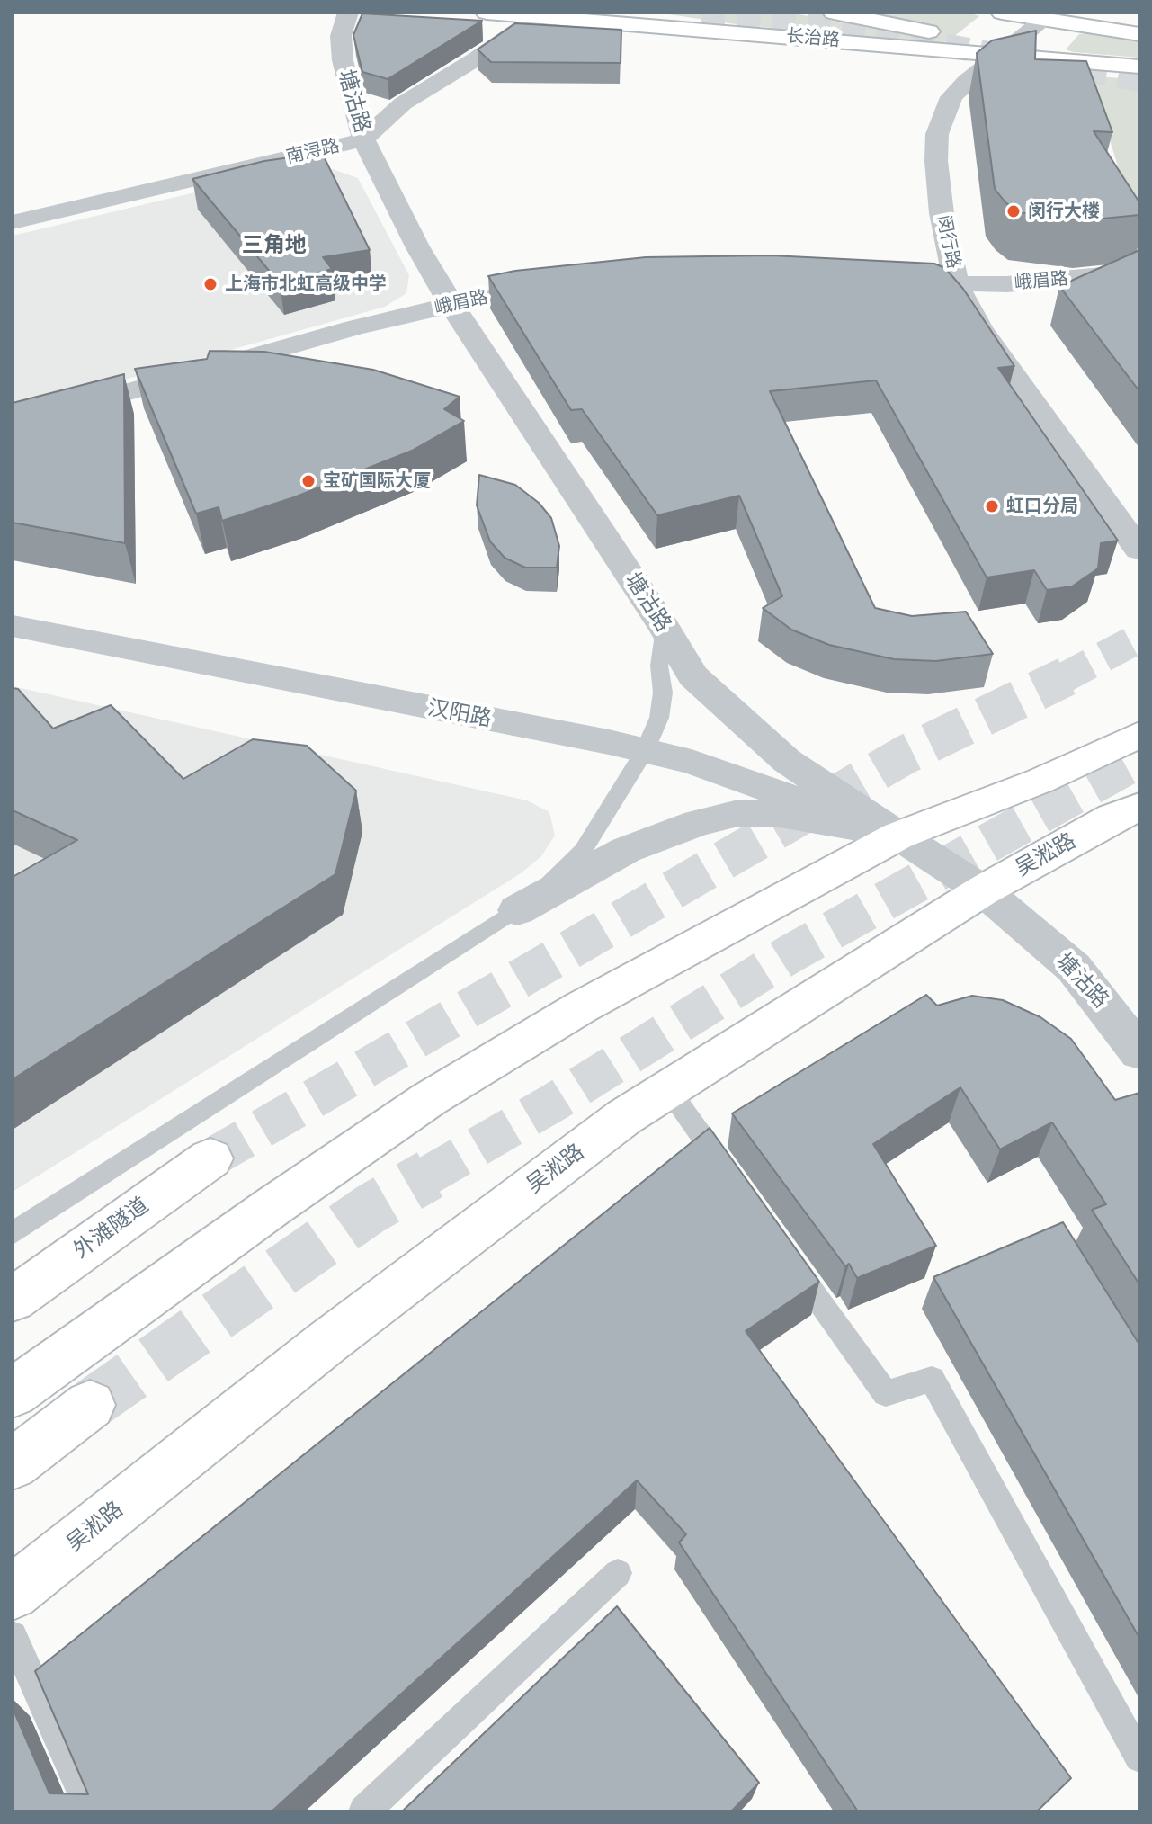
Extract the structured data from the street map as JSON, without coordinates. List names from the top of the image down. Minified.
{"streets":{"main road":["长治路","吴淞路","外滩隧道"],"street":["塘沽路","南浔路","闵行路","峨眉路","汉阳路"]},"crossings":[["长治路","南浔路"],["长治路","闵行路"],["塘沽路","南浔路"],["塘沽路","峨眉路"],["塘沽路","汉阳路"],["塘沽路","吴淞路"],["闵行路","峨眉路"]],"districts":["三角地"],"places":["闵行大楼","上海市北虹高级中学","宝矿国际大厦","虹口分局"]}
